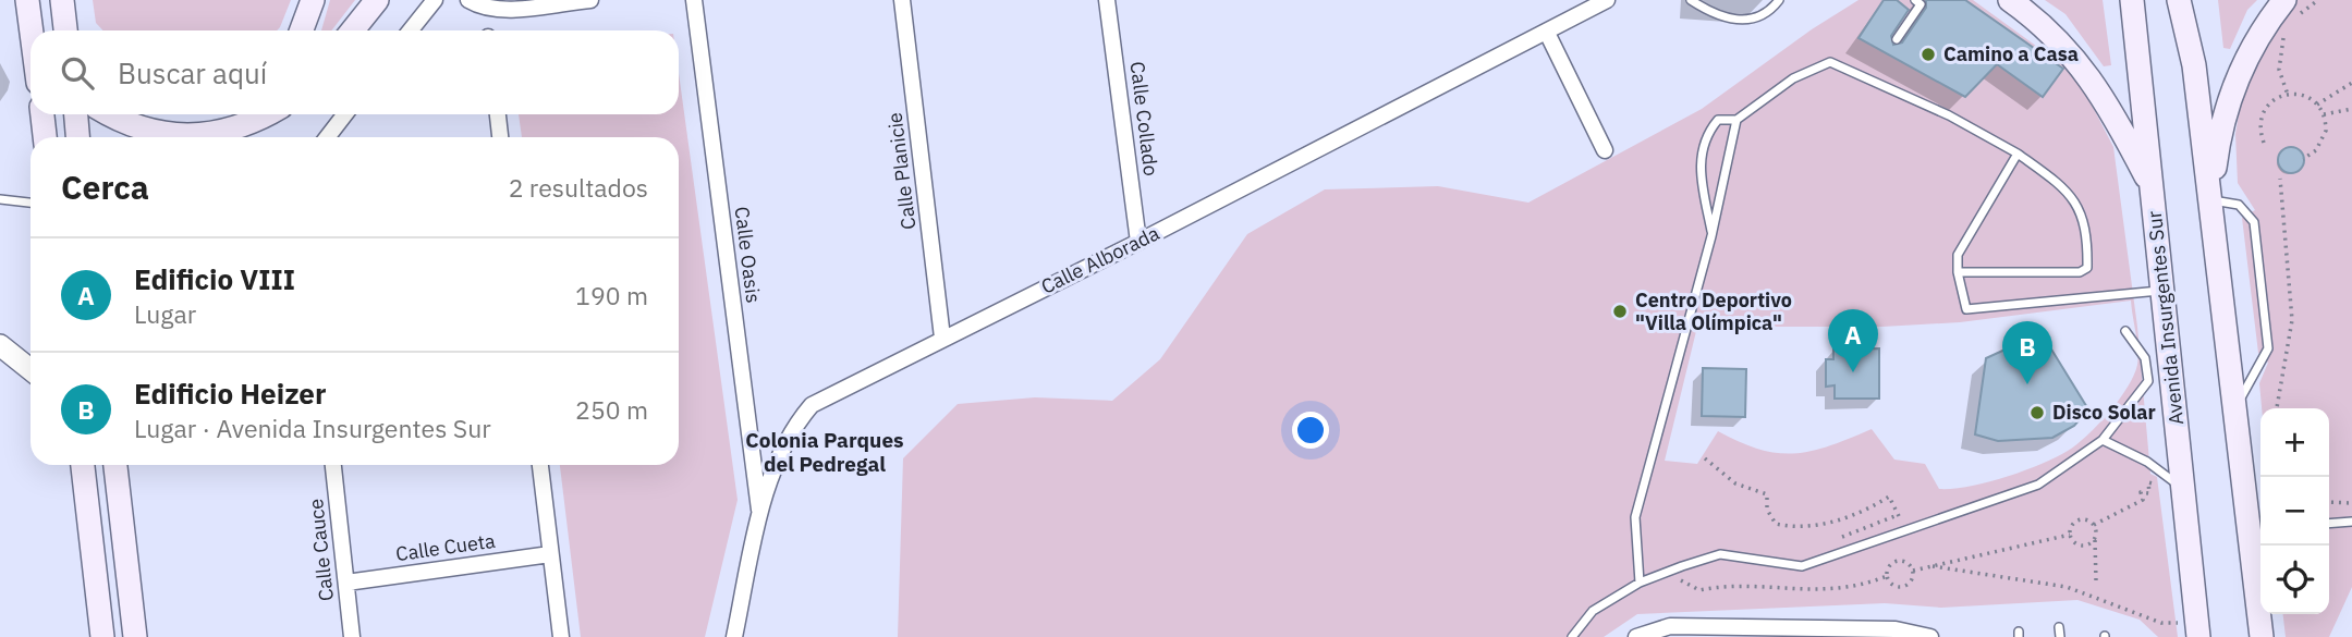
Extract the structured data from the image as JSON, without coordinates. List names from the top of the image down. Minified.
{"streets":{"main road":["Avenida Insurgentes Sur"],"street":["Calle Collado","Calle Planicie","Calle Oasis","Calle Alborada","Calle Cueta","Calle Cauce"]},"crossings":[["Calle Collado","Calle Alborada"],["Calle Planicie","Calle Alborada"],["Calle Oasis","Calle Alborada"],["Calle Cueta","Calle Cauce"]],"districts":["Colonia Parques del Pedregal"],"places":["Camino a Casa","Centro Deportivo \"Villa Olímpica\"","Disco Solar"],"page":{"search":"Buscar aquí","heading":["Cerca","2 resultados"],"list":[{"mark":"A","name":"Edificio VIII","note":"Lugar","value":"190 m"},{"mark":"B","name":"Edificio Heizer","note":"Lugar · Avenida Insurgentes Sur","value":"250 m"}],"pins":["A","B"],"map_buttons":["+","−"]}}
